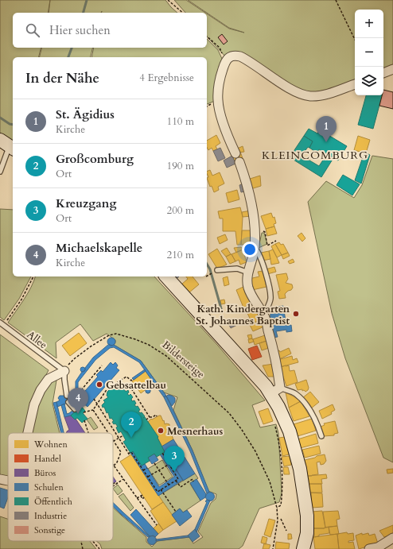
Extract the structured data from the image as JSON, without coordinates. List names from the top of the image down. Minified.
{"streets":{"lane":["Allee"],"path":["Bildersteige"]},"crossings":[["Allee","Bildersteige"]],"districts":["KLEINCOMBURG"],"places":["Kath. Kindergarten St. Johannes Baptist","Gebsattelbau","Mesnerhaus"],"legend":["Wohnen","Handel","Büros","Schulen","Öffentlich","Industrie","Sonstige"],"page":{"map_buttons":["+","−"],"search":"Hier suchen","heading":["In der Nähe","4 Ergebnisse"],"list":[{"mark":"1","name":"St. Ägidius","note":"Kirche","value":"110 m"},{"mark":"2","name":"Großcomburg","note":"Ort","value":"190 m"},{"mark":"3","name":"Kreuzgang","note":"Ort","value":"200 m"},{"mark":"4","name":"Michaelskapelle","note":"Kirche","value":"210 m"}],"pins":["1","4","2","3"]}}
